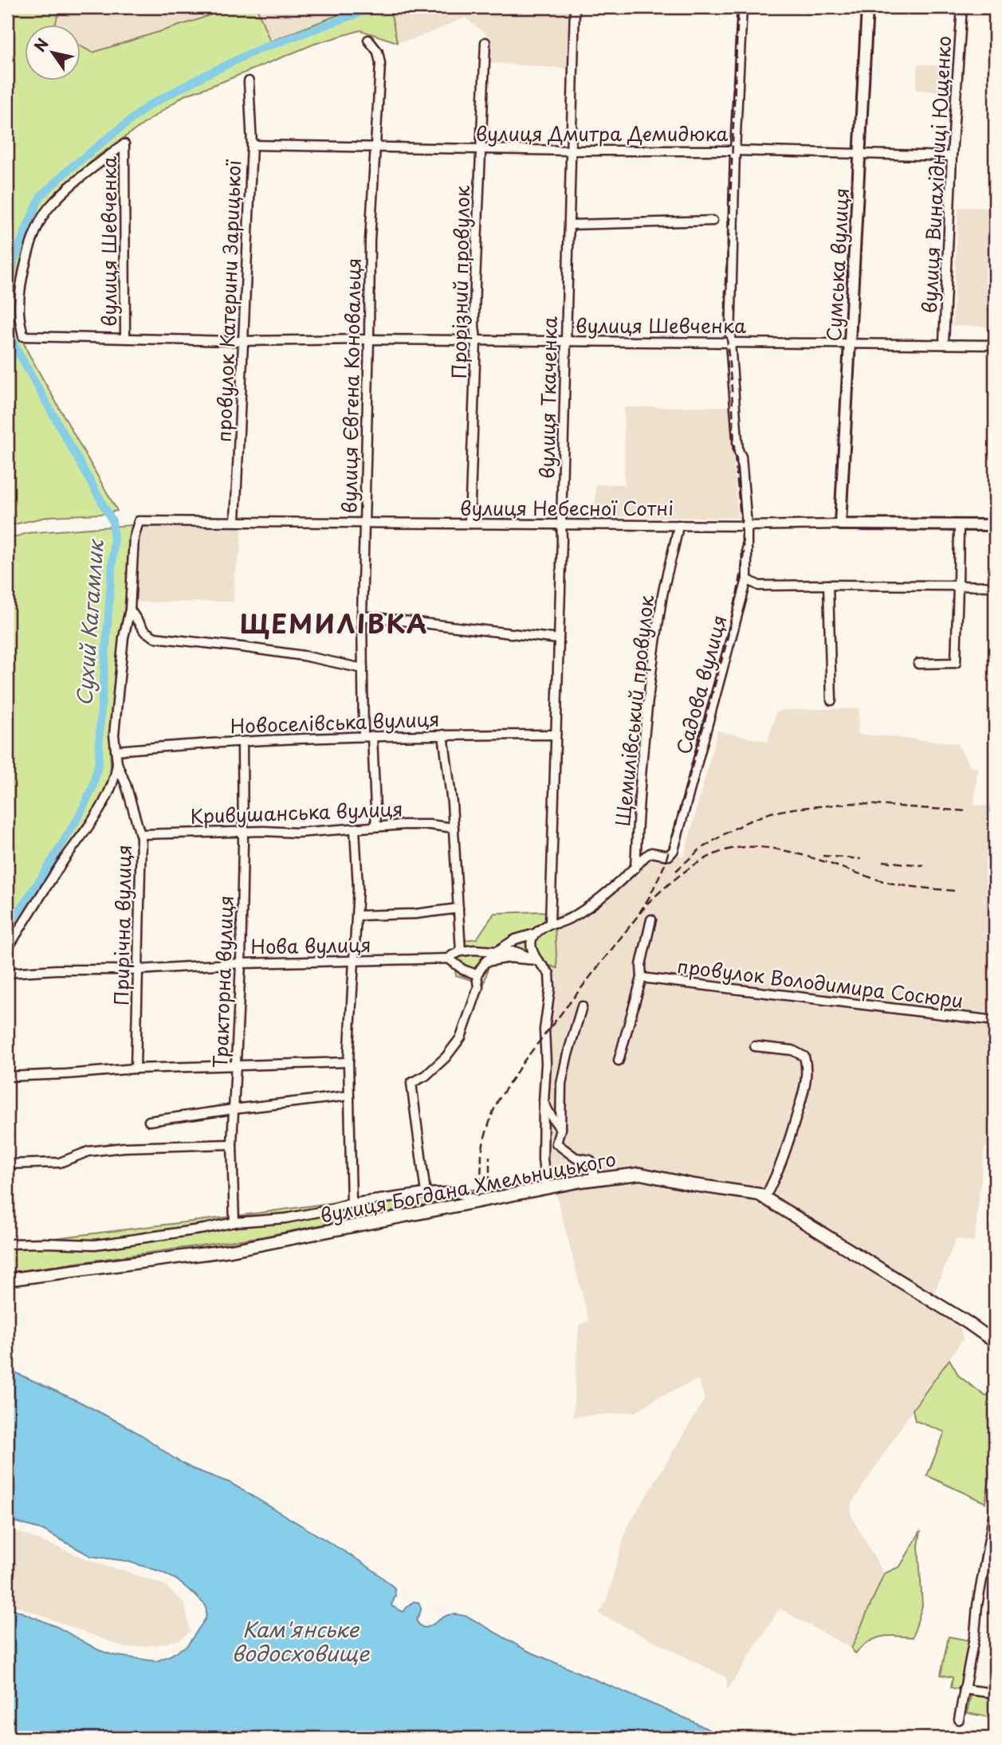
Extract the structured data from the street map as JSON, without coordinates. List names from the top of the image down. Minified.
{"streets":{"main road":["вулиця Богдана Хмельницького"],"street":["вулиця Дмитра Демидюка","вулиця Винахідниці Ющенко","вулиця Шевченка","Сумська вулиця","Прорізний провулок","провулок Катерини Зарицької","вулиця Євгена Коновальця","вулиця Ткаченка","вулиця Небесної Сотні","Садова вулиця","Щемилівський провулок","Новоселівська вулиця","Кривушанська вулиця","Прирічна вулиця","Нова вулиця","Тракторна вулиця","провулок Володимира Сосюри"]},"crossings":[["вулиця Дмитра Демидюка","вулиця Винахідниці Ющенко"],["вулиця Дмитра Демидюка","Сумська вулиця"],["вулиця Дмитра Демидюка","Прорізний провулок"],["вулиця Дмитра Демидюка","провулок Катерини Зарицької"],["вулиця Дмитра Демидюка","вулиця Євгена Коновальця"],["вулиця Дмитра Демидюка","вулиця Ткаченка"],["вулиця Дмитра Демидюка","Садова вулиця"],["вулиця Винахідниці Ющенко","вулиця Шевченка"],["вулиця Шевченка","Сумська вулиця"],["вулиця Шевченка","Прорізний провулок"],["вулиця Шевченка","провулок Катерини Зарицької"],["вулиця Шевченка","вулиця Євгена Коновальця"],["вулиця Шевченка","вулиця Ткаченка"],["вулиця Шевченка","Садова вулиця"],["Сумська вулиця","вулиця Небесної Сотні"],["Прорізний провулок","вулиця Небесної Сотні"],["провулок Катерини Зарицької","вулиця Небесної Сотні"],["вулиця Євгена Коновальця","вулиця Небесної Сотні"],["вулиця Євгена Коновальця","Новоселівська вулиця"],["вулиця Євгена Коновальця","Кривушанська вулиця"],["вулиця Ткаченка","вулиця Небесної Сотні"],["вулиця Ткаченка","Новоселівська вулиця"],["вулиця Небесної Сотні","Садова вулиця"],["вулиця Небесної Сотні","Щемилівський провулок"],["вулиця Небесної Сотні","Прирічна вулиця"],["Садова вулиця","Щемилівський провулок"],["Новоселівська вулиця","Прирічна вулиця"],["Новоселівська вулиця","Тракторна вулиця"],["Кривушанська вулиця","Прирічна вулиця"],["Кривушанська вулиця","Тракторна вулиця"],["Прирічна вулиця","Нова вулиця"],["Нова вулиця","Тракторна вулиця"]],"districts":["ЩЕМИЛІВКА"],"water":["Сухий Кагамлик","Кам'янське водосховище"],"north":"top left"}
